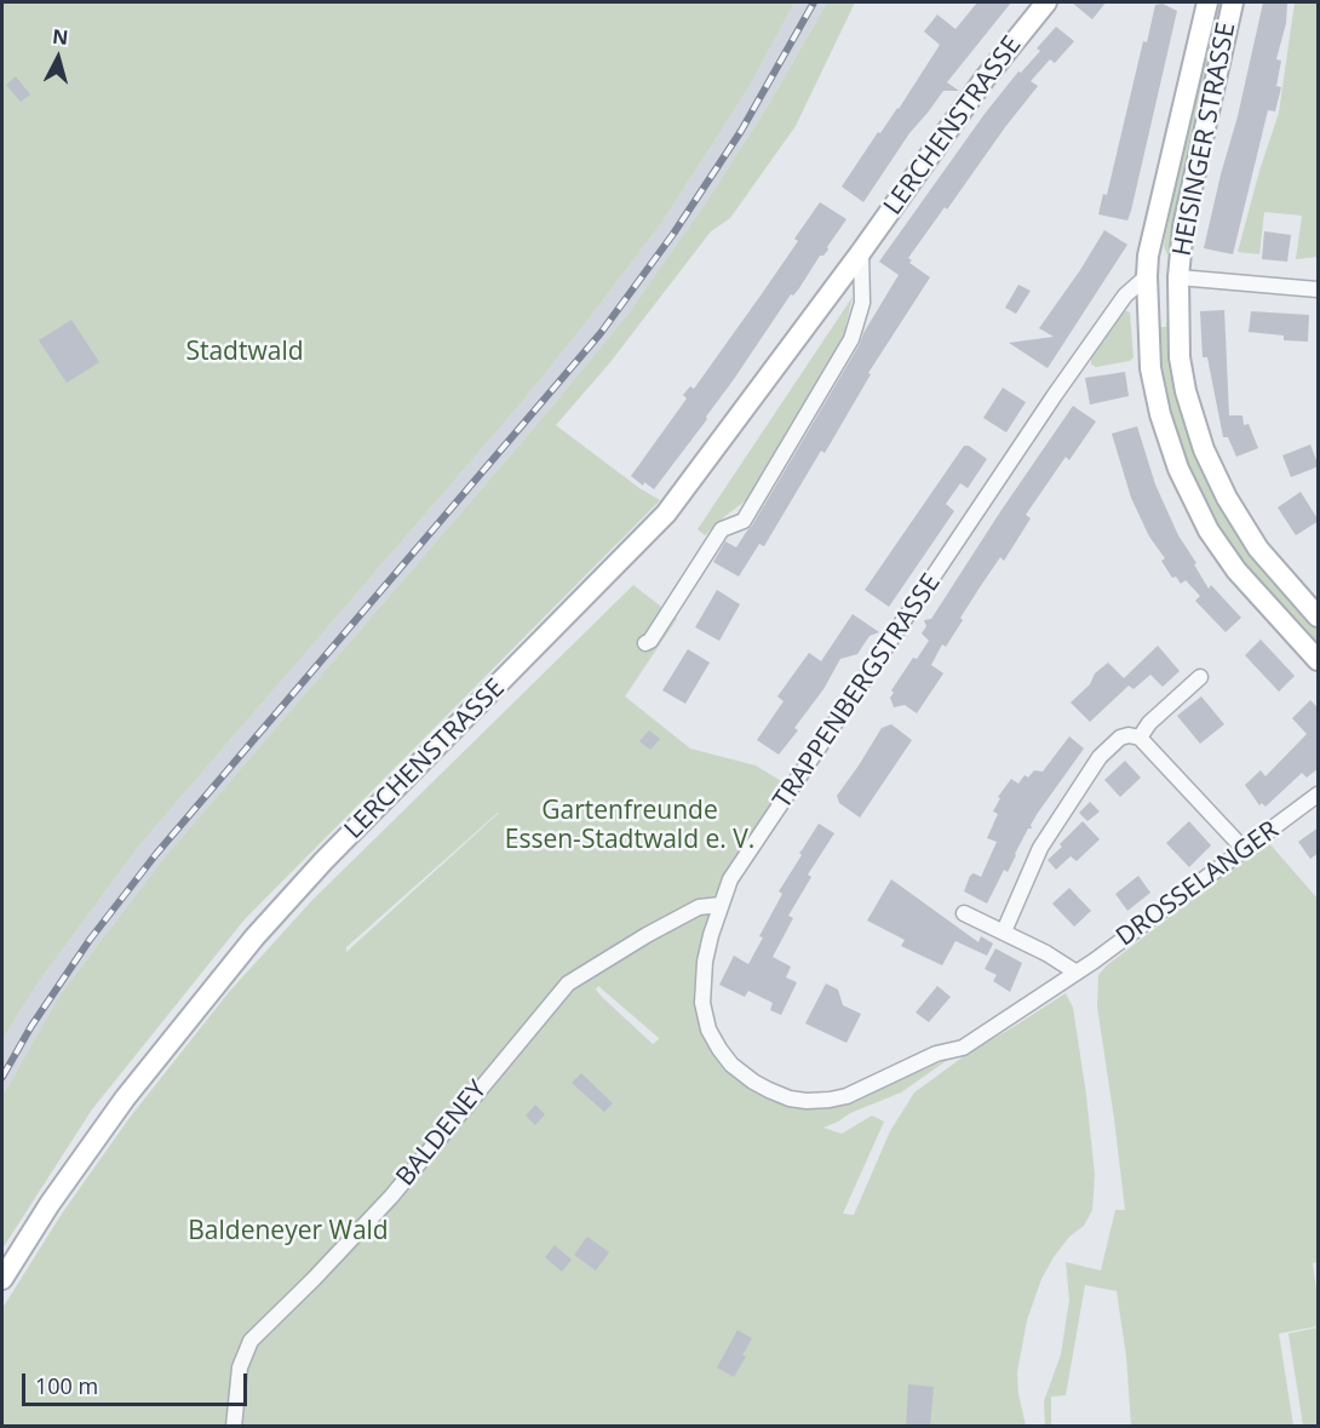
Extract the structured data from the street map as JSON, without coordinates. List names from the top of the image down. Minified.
{"streets":{"main road":["LERCHENSTRASSE","HEISINGER STRASSE"],"street":["TRAPPENBERGSTRASSE","DROSSELANGER","BALDENEY"]},"crossings":[["HEISINGER STRASSE","TRAPPENBERGSTRASSE"],["TRAPPENBERGSTRASSE","DROSSELANGER"],["TRAPPENBERGSTRASSE","BALDENEY"]],"parks":["Stadtwald","Gartenfreunde Essen-Stadtwald e. V.","Baldeneyer Wald"],"scale_bar":"100 m","north":"top"}
